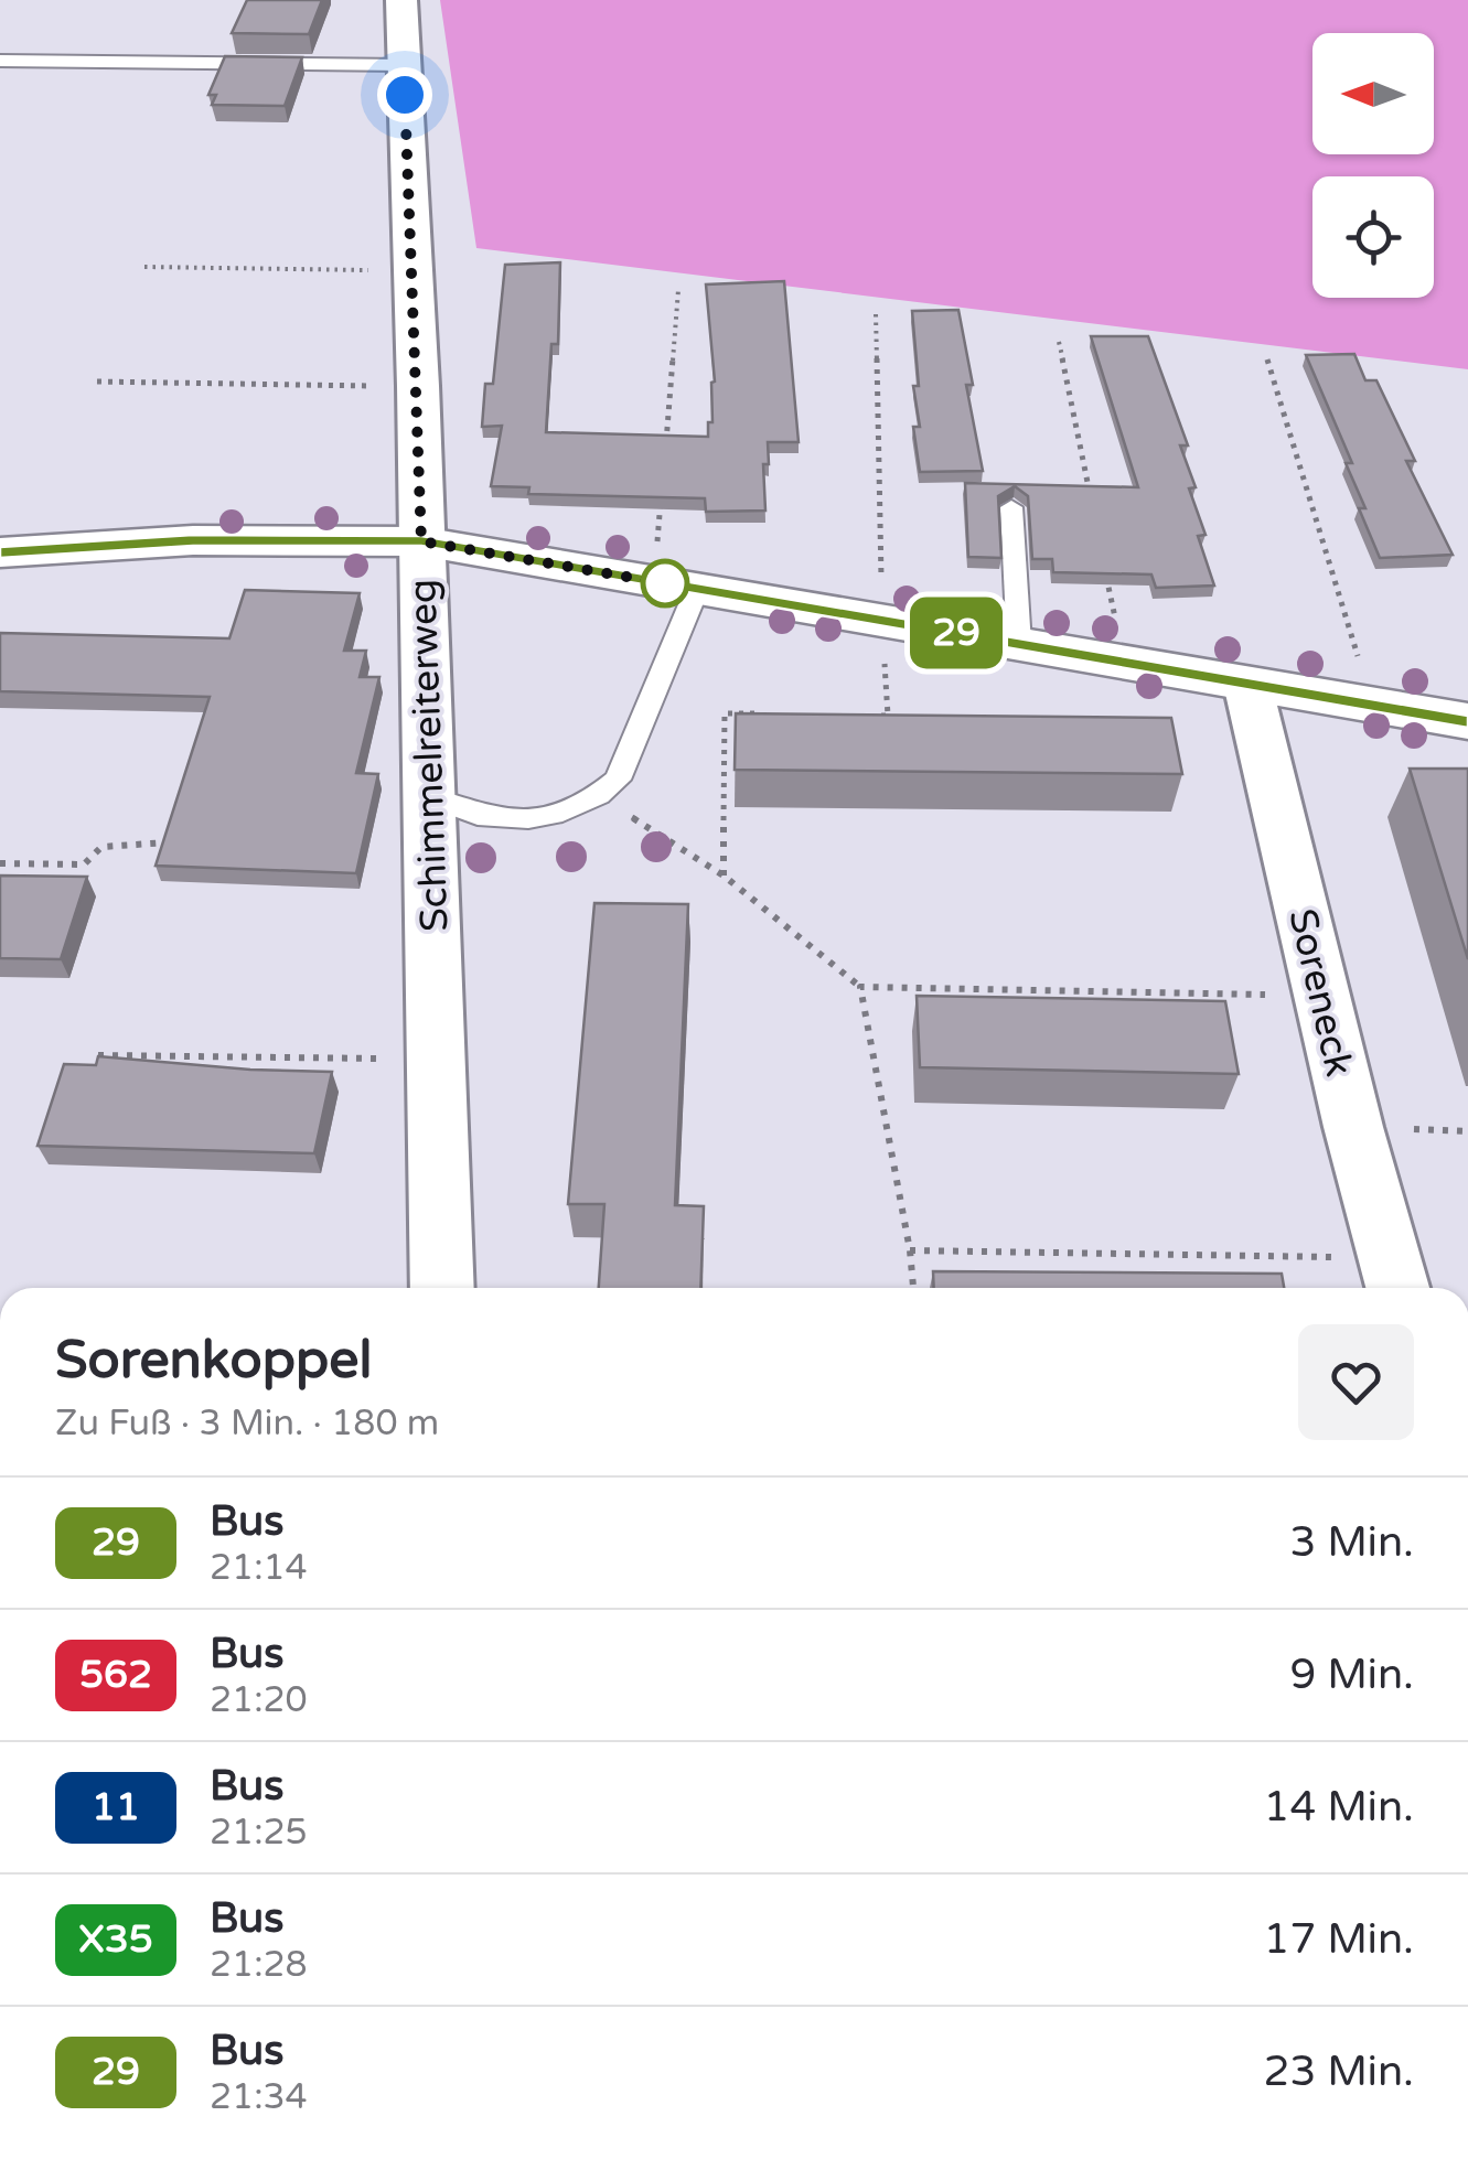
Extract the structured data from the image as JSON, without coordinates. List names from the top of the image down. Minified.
{"streets":{"street":["Schimmelreiterweg","Soreneck"]},"lines":["bus line 29"],"north":"left","page":{"on_map":"29","heading":["Sorenkoppel","Zu Fuß · 3 Min. · 180 m"],"list":[{"mark":"29","name":"Bus","note":"21:14","value":"3 Min."},{"mark":"562","name":"Bus","note":"21:20","value":"9 Min."},{"mark":"11","name":"Bus","note":"21:25","value":"14 Min."},{"mark":"X35","name":"Bus","note":"21:28","value":"17 Min."},{"mark":"29","name":"Bus","note":"21:34","value":"23 Min."}]}}
